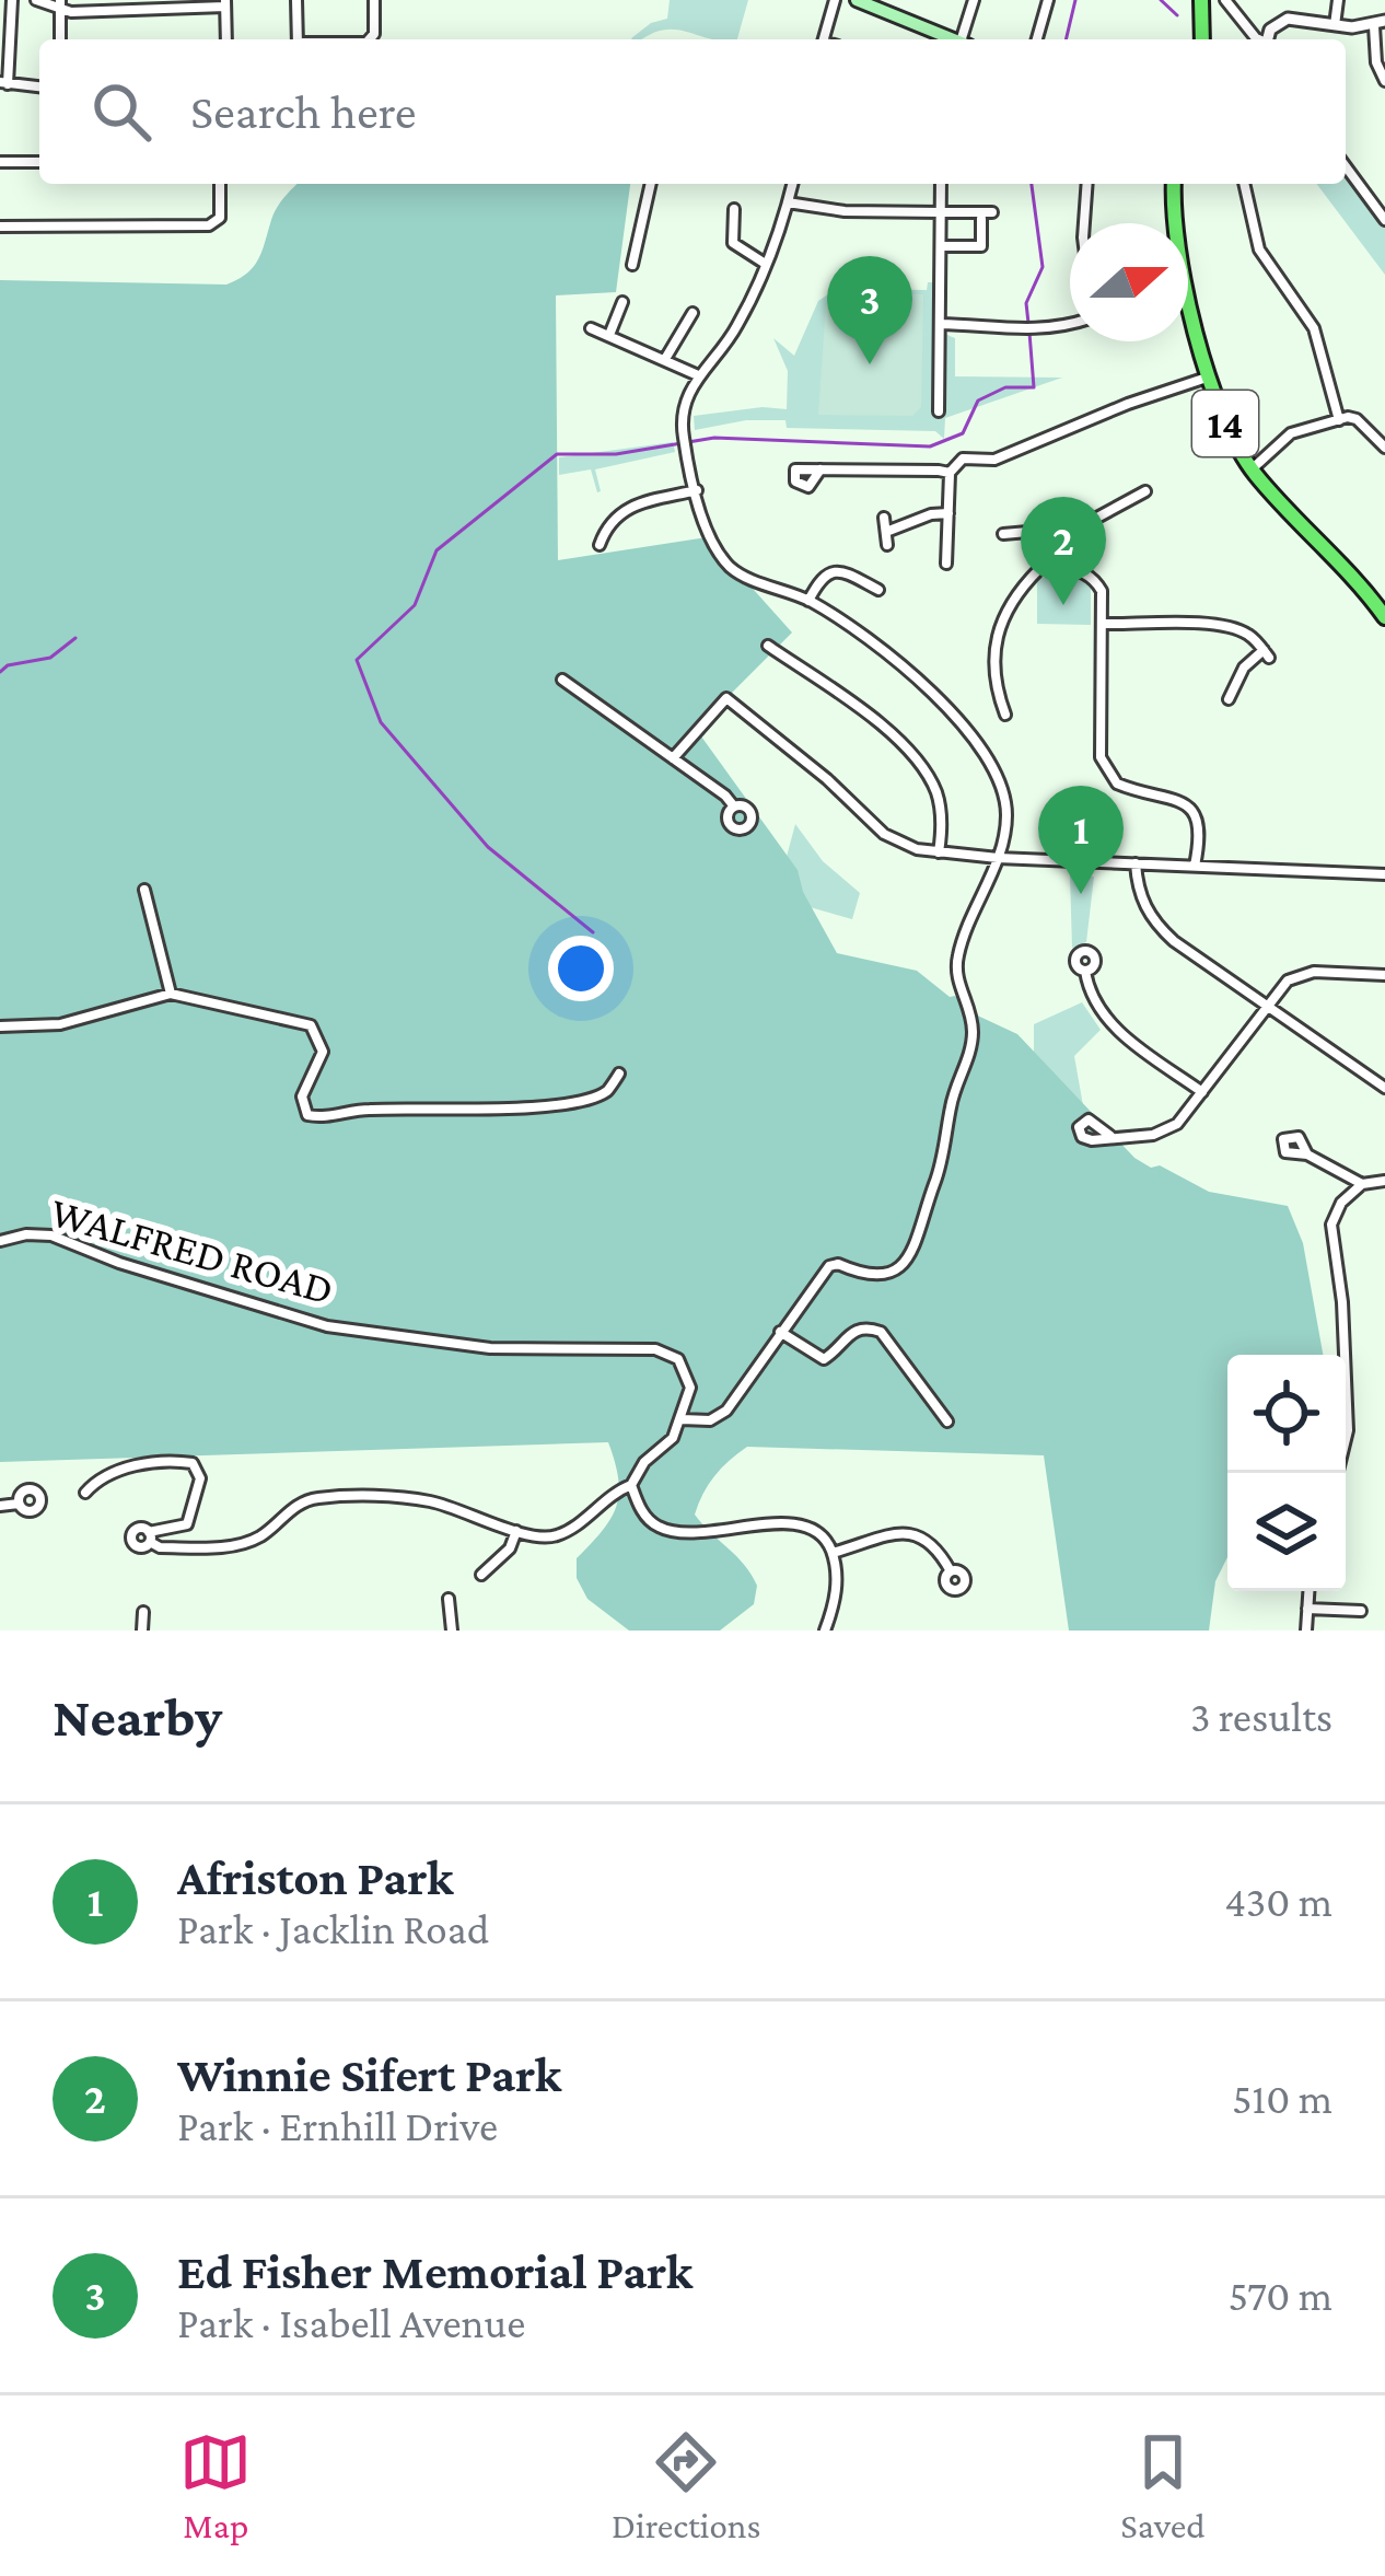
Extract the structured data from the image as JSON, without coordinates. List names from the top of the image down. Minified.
{"streets":{"main road":["14"],"street":["WALFRED ROAD"]},"north":"right","page":{"search":"Search here","pins":["3","2","1"],"heading":["Nearby","3 results"],"list":[{"mark":"1","name":"Afriston Park","note":"Park · Jacklin Road","value":"430 m"},{"mark":"2","name":"Winnie Sifert Park","note":"Park · Ernhill Drive","value":"510 m"},{"mark":"3","name":"Ed Fisher Memorial Park","note":"Park · Isabell Avenue","value":"570 m"}],"nav":["Map","Directions","Saved"]}}
